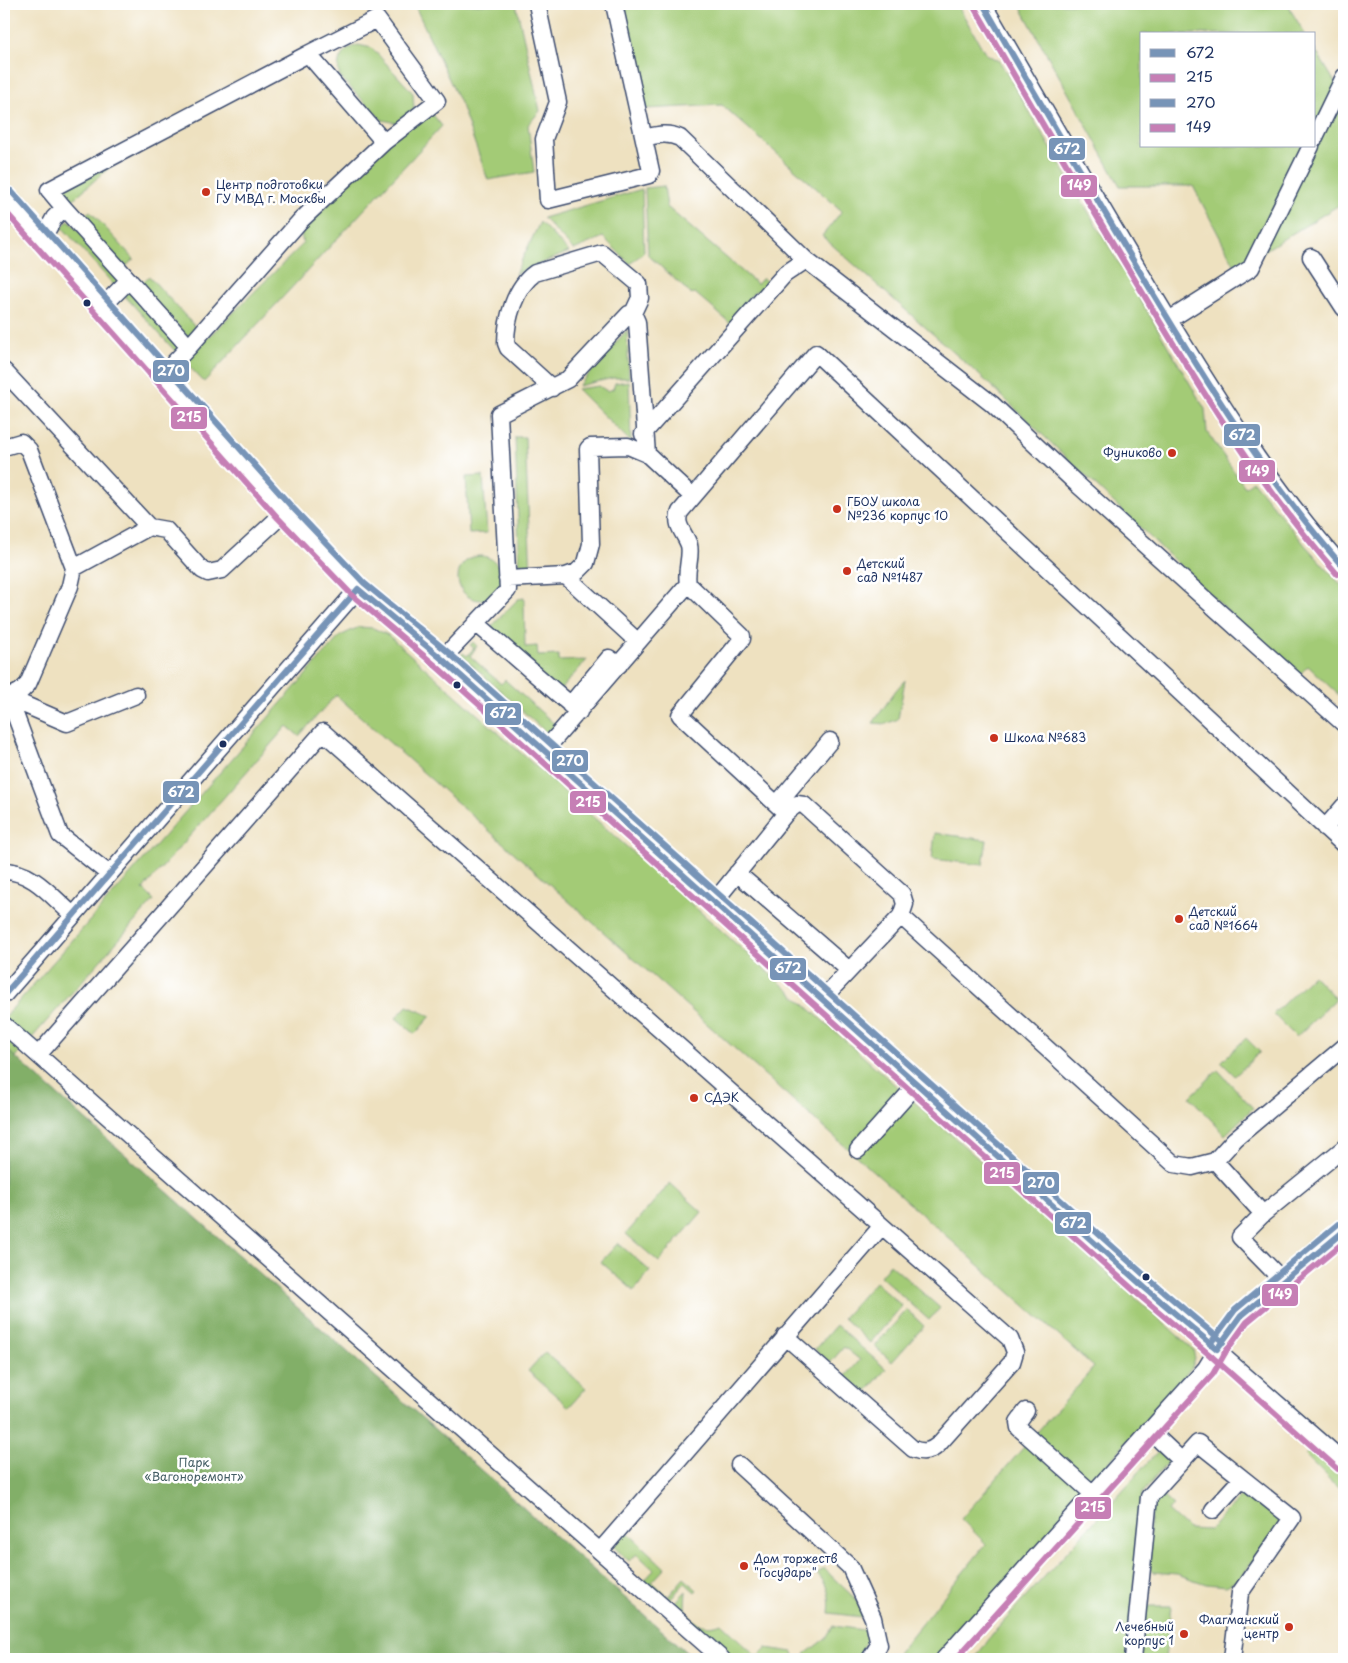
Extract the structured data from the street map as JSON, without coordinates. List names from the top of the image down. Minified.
{"parks":["Парк «Вагоноремонт»"],"places":["Центр подготовки ГУ МВД г. Москвы","Фуниково","ГБОУ школа №236 корпус 10","Детский сад №1487","Школа №683","Детский сад №1664","СДЭК","Дом торжеств \"Государь\"","Флагманский центр","Лечебный корпус 1"],"lines":["transit line 672","transit line 149","transit line 270","transit line 215"],"legend":["672","215","270","149"]}
